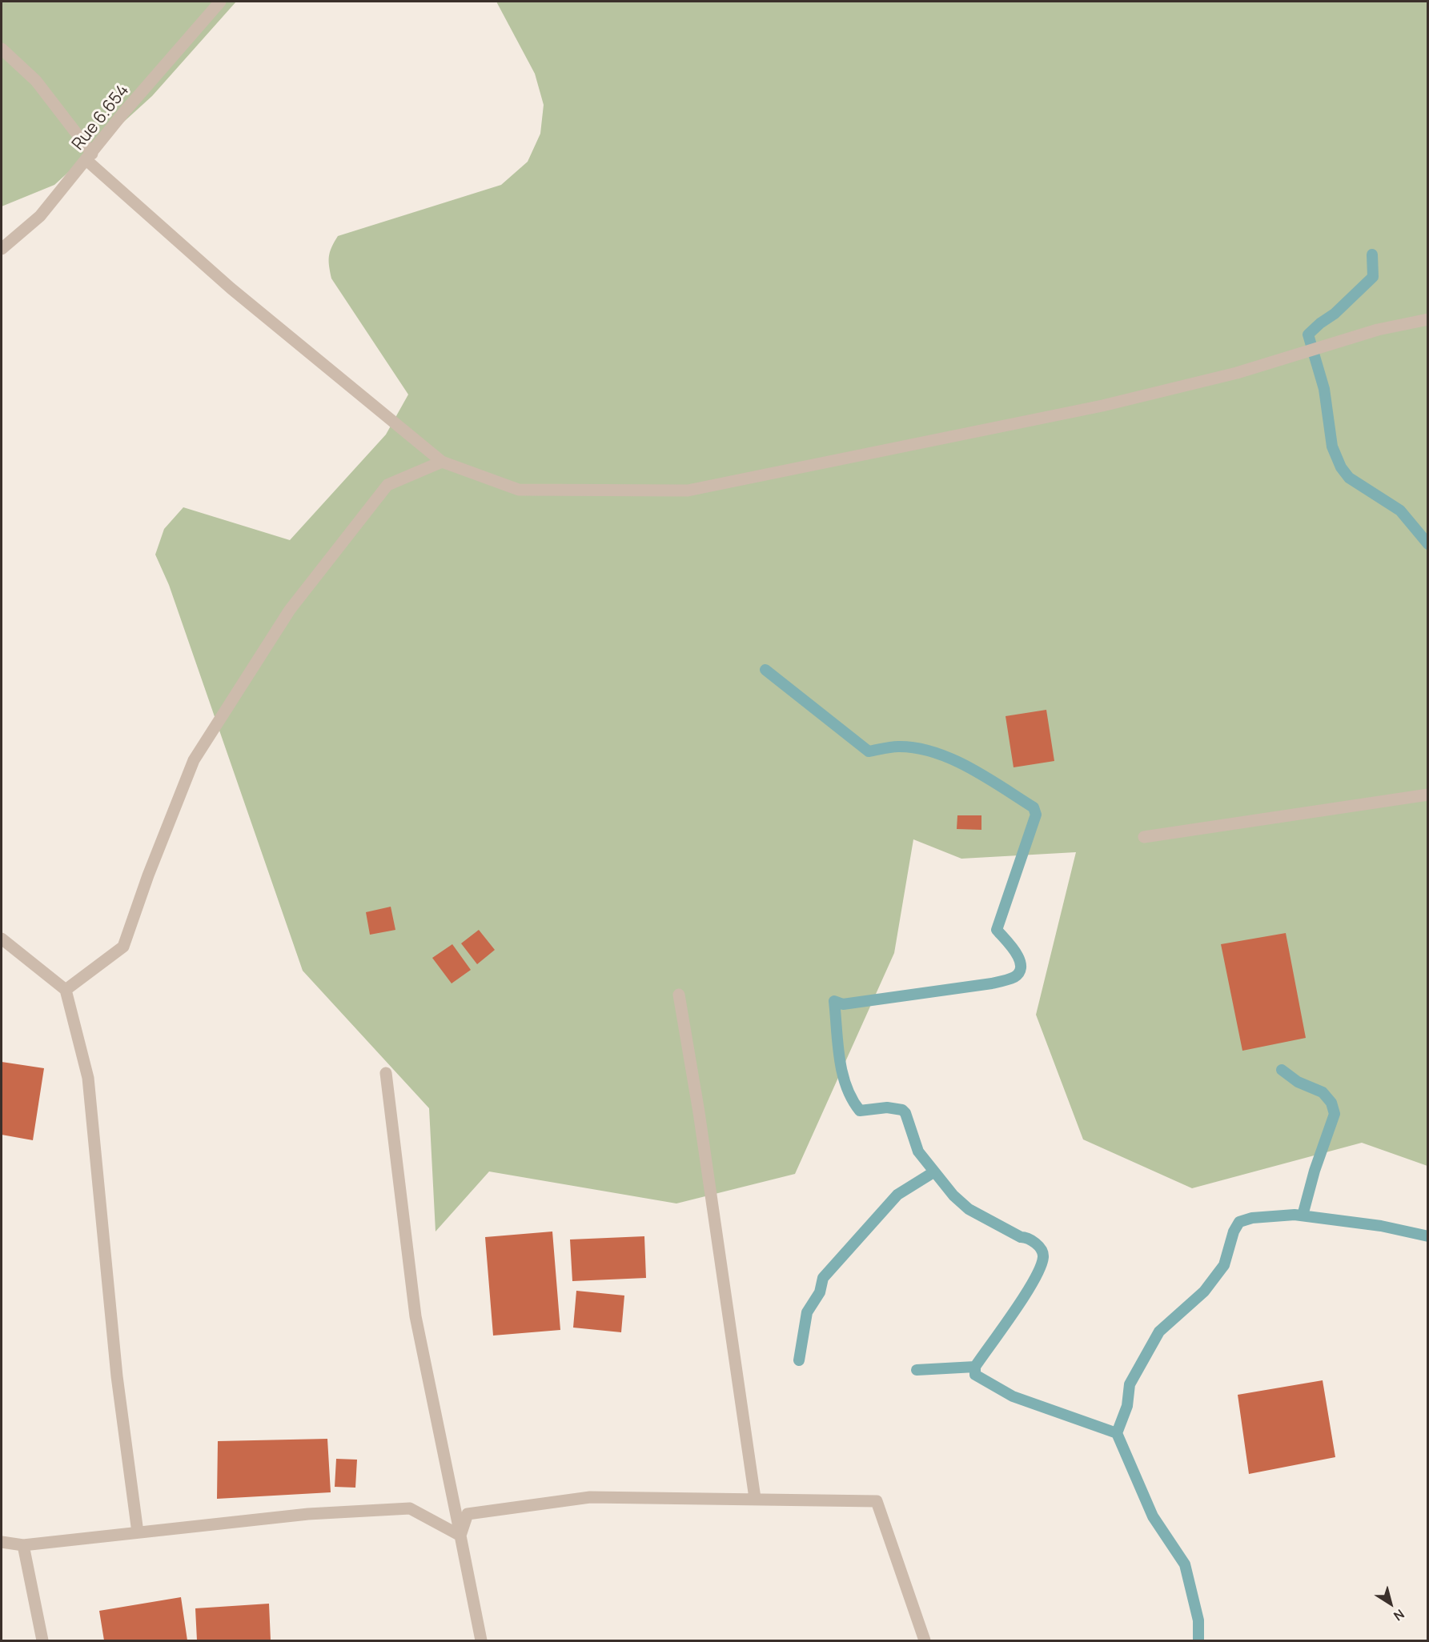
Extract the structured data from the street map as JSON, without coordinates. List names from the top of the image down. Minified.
{"streets":{"street":["Rue 6.654"]},"north":"bottom right"}
